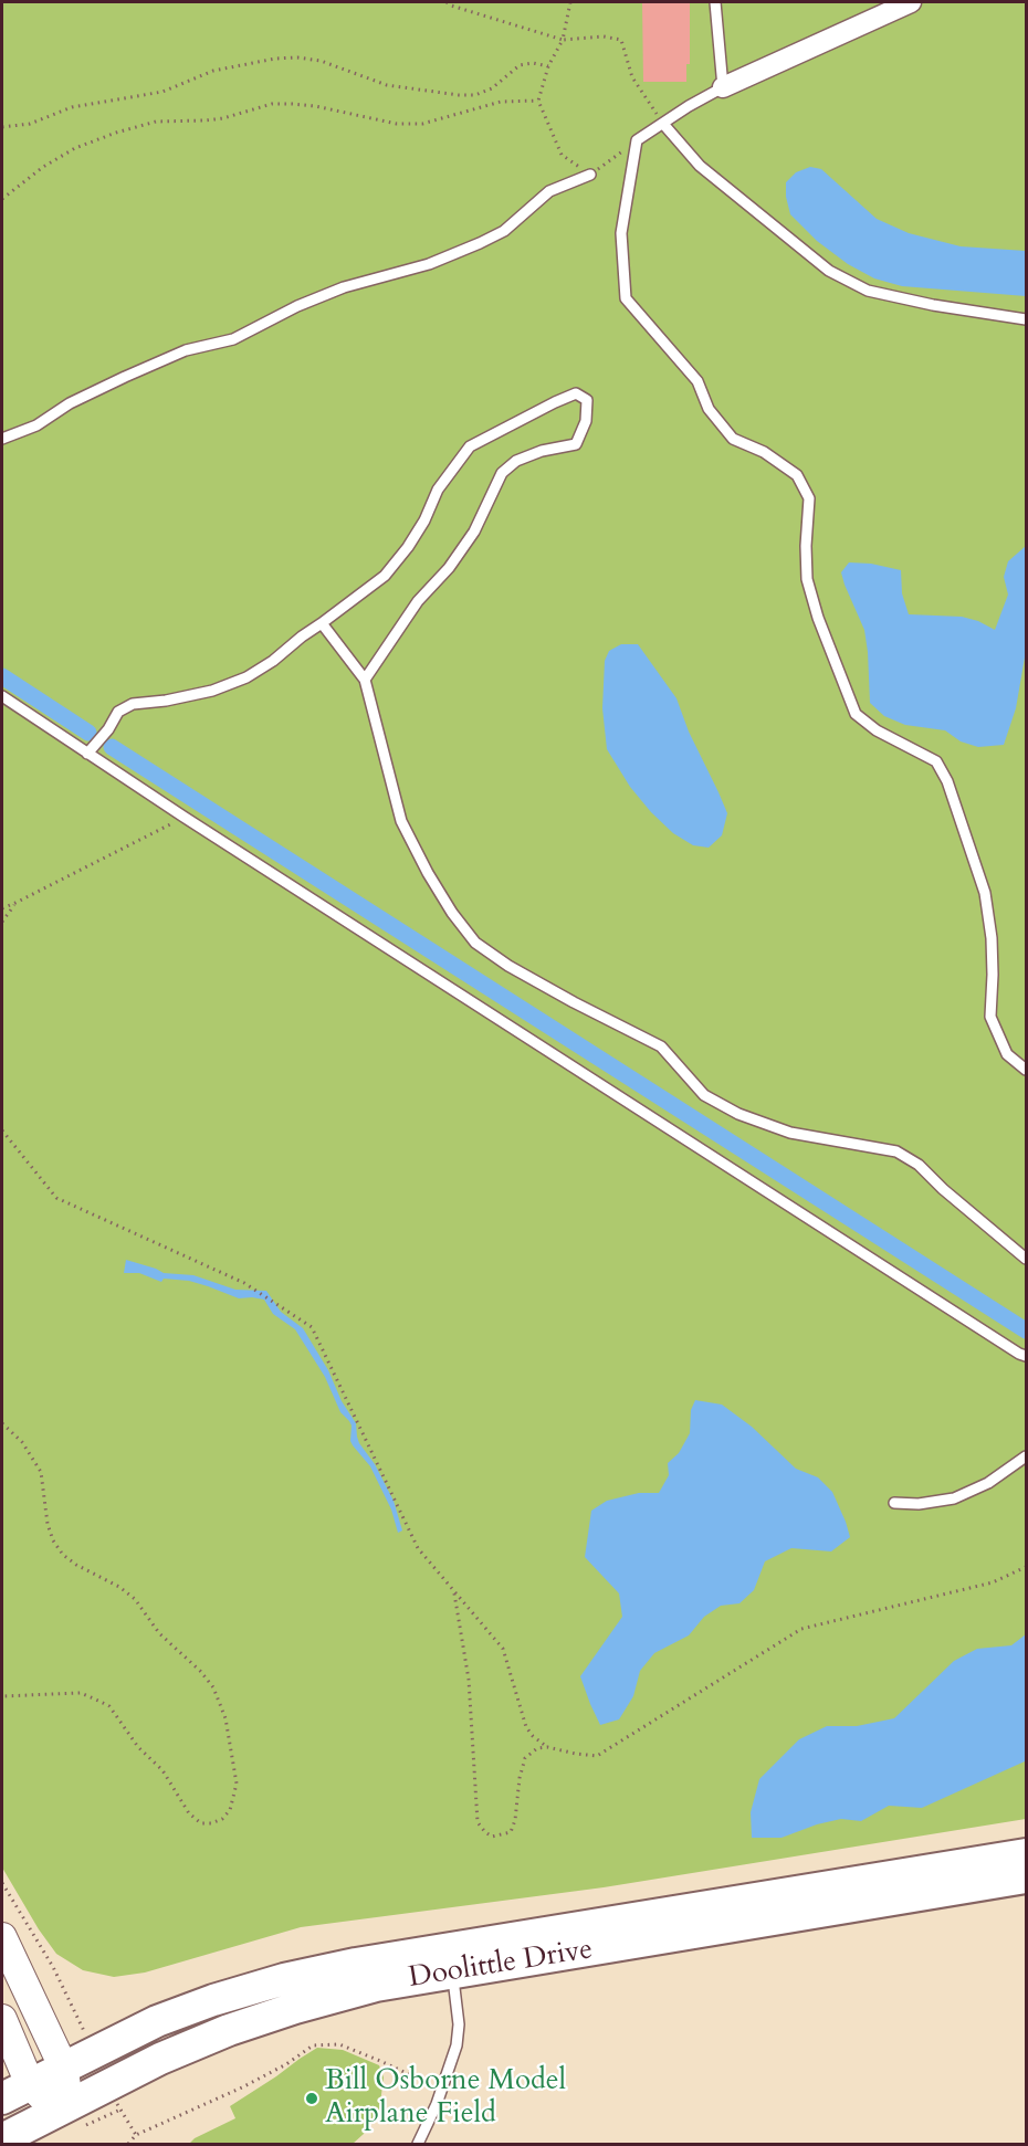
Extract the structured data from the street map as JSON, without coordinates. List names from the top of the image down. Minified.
{"streets":{"main road":["Doolittle Drive"]},"places":["Bill Osborne Model Airplane Field"]}
